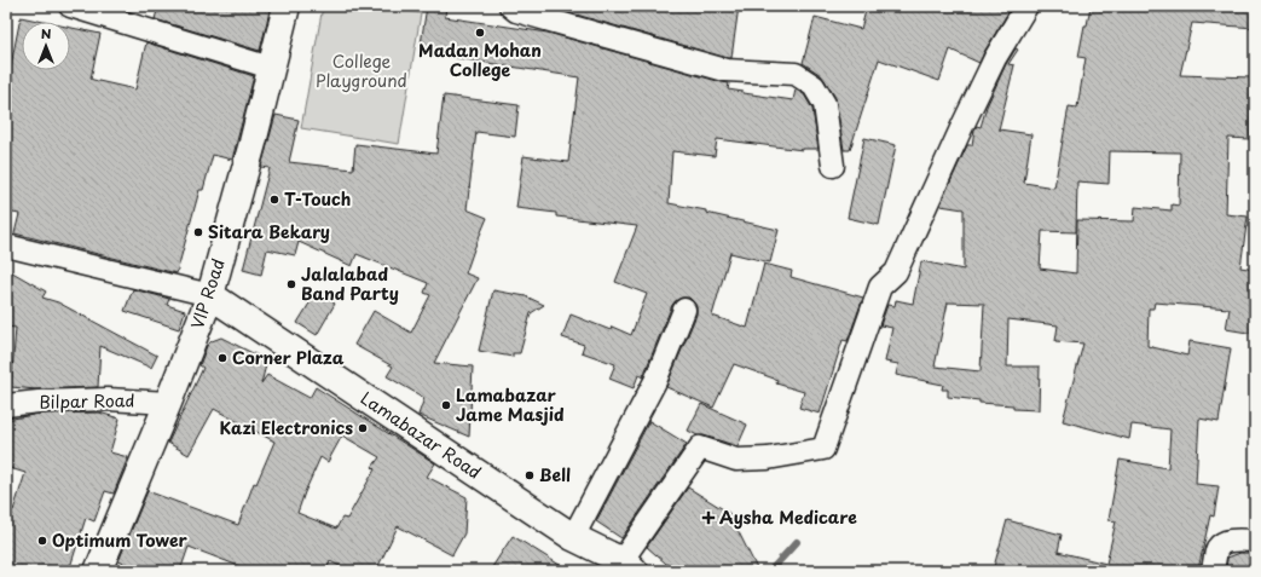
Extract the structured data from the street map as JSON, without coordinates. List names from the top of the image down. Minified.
{"streets":{"street":["VIP Road","Bilpar Road","Lamabazar Road"]},"crossings":[["VIP Road","Bilpar Road"],["VIP Road","Lamabazar Road"]],"parks":["College Playground"],"places":{"other":["Madan Mohan College","T-Touch","Sitara Bekary","Jalalabad Band Party","Corner Plaza","Lamabazar Jame Masjid","Kazi Electronics","Bell","Optimum Tower"],"health":["Aysha Medicare"]},"north":"top"}
